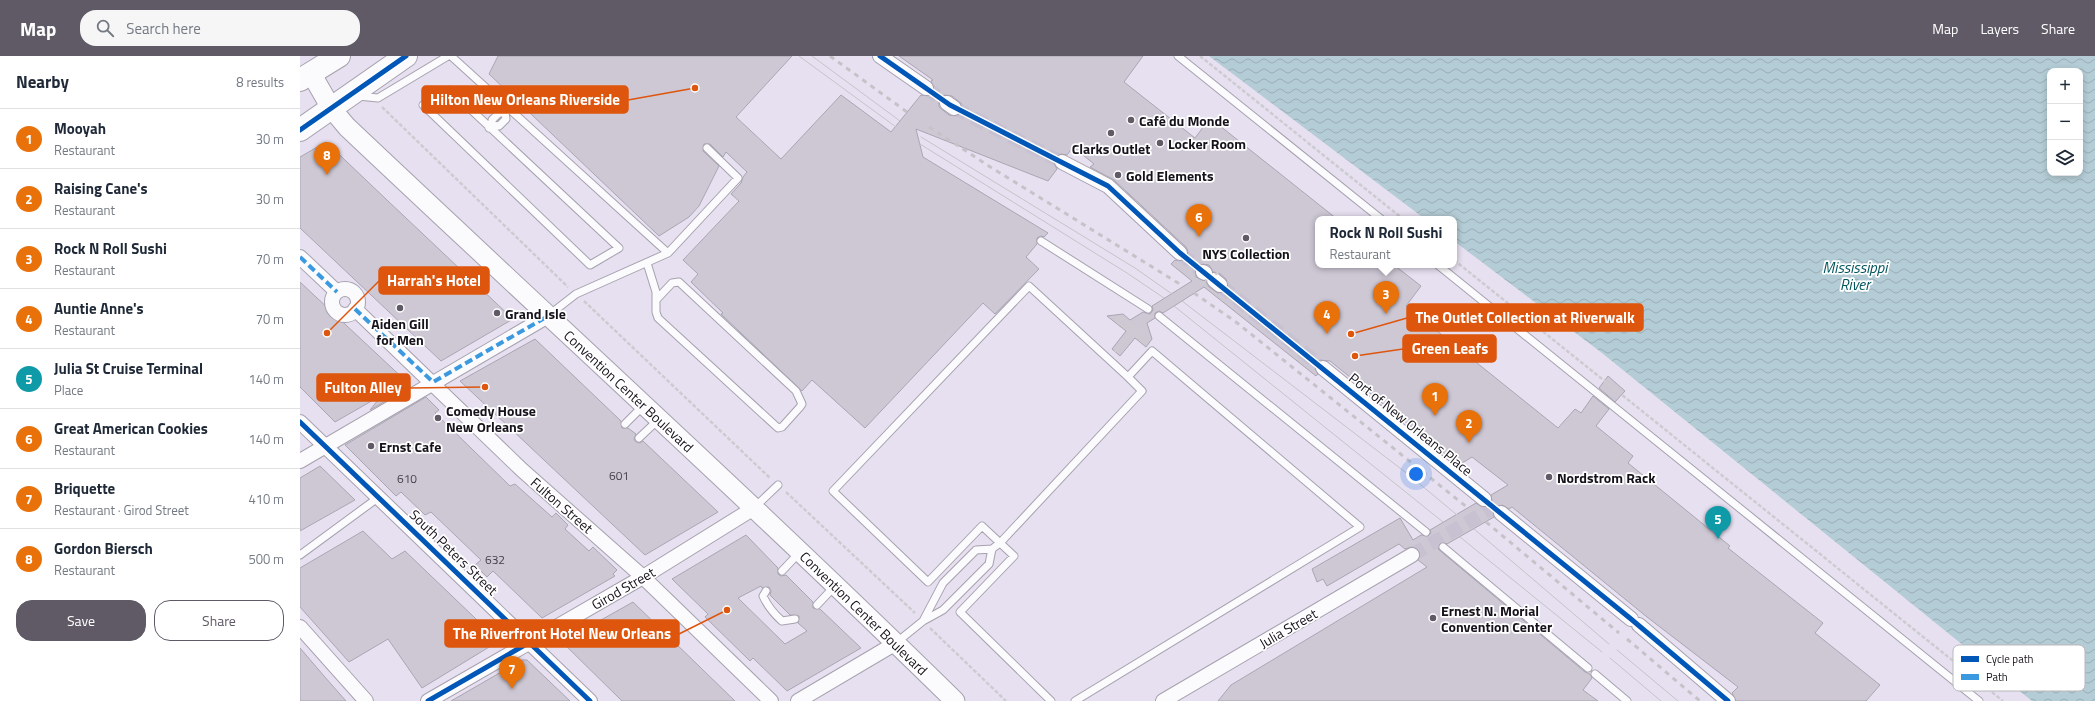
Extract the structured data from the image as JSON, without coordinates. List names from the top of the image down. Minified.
{"streets":{"street":["Convention Center Boulevard","Port of New Orleans Place","Fulton Street","South Peters Street","Girod Street","Julia Street"]},"crossings":[["Convention Center Boulevard","Girod Street"],["Fulton Street","Girod Street"],["South Peters Street","Girod Street"]],"water":["Mississippi River"],"places":["Hilton New Orleans Riverside","Café du Monde","Clarks Outlet","Locker Room","Gold Elements","NYS Collection","Aiden Gill for Men","Grand Isle","Harrah's Hotel","The Outlet Collection at Riverwalk","Green Leafs","Fulton Alley","Comedy House New Orleans","Ernst Cafe","Nordstrom Rack","The Riverfront Hotel New Orleans","Ernest N. Morial Convention Center"],"house_numbers":["601","610","632"],"legend":["Cycle path","Path"],"page":{"header":"Map","search":"Search here","nav":["Map","Layers","Share"],"heading":["Nearby","8 results"],"map_buttons":["+","−"],"list":[{"mark":"1","name":"Mooyah","note":"Restaurant","value":"30 m"},{"mark":"2","name":"Raising Cane's","note":"Restaurant","value":"30 m"},{"mark":"3","name":"Rock N Roll Sushi","note":"Restaurant","value":"70 m"},{"mark":"4","name":"Auntie Anne's","note":"Restaurant","value":"70 m"},{"mark":"5","name":"Julia St Cruise Terminal","note":"Place","value":"140 m"},{"mark":"6","name":"Great American Cookies","note":"Restaurant","value":"140 m"},{"mark":"7","name":"Briquette","note":"Restaurant · Girod Street","value":"410 m"},{"mark":"8","name":"Gordon Biersch","note":"Restaurant","value":"500 m"}],"pins":["8","6","3","4","1","2","5","7"],"popup":["Rock N Roll Sushi","Restaurant"],"buttons":["Save","Share"]}}
